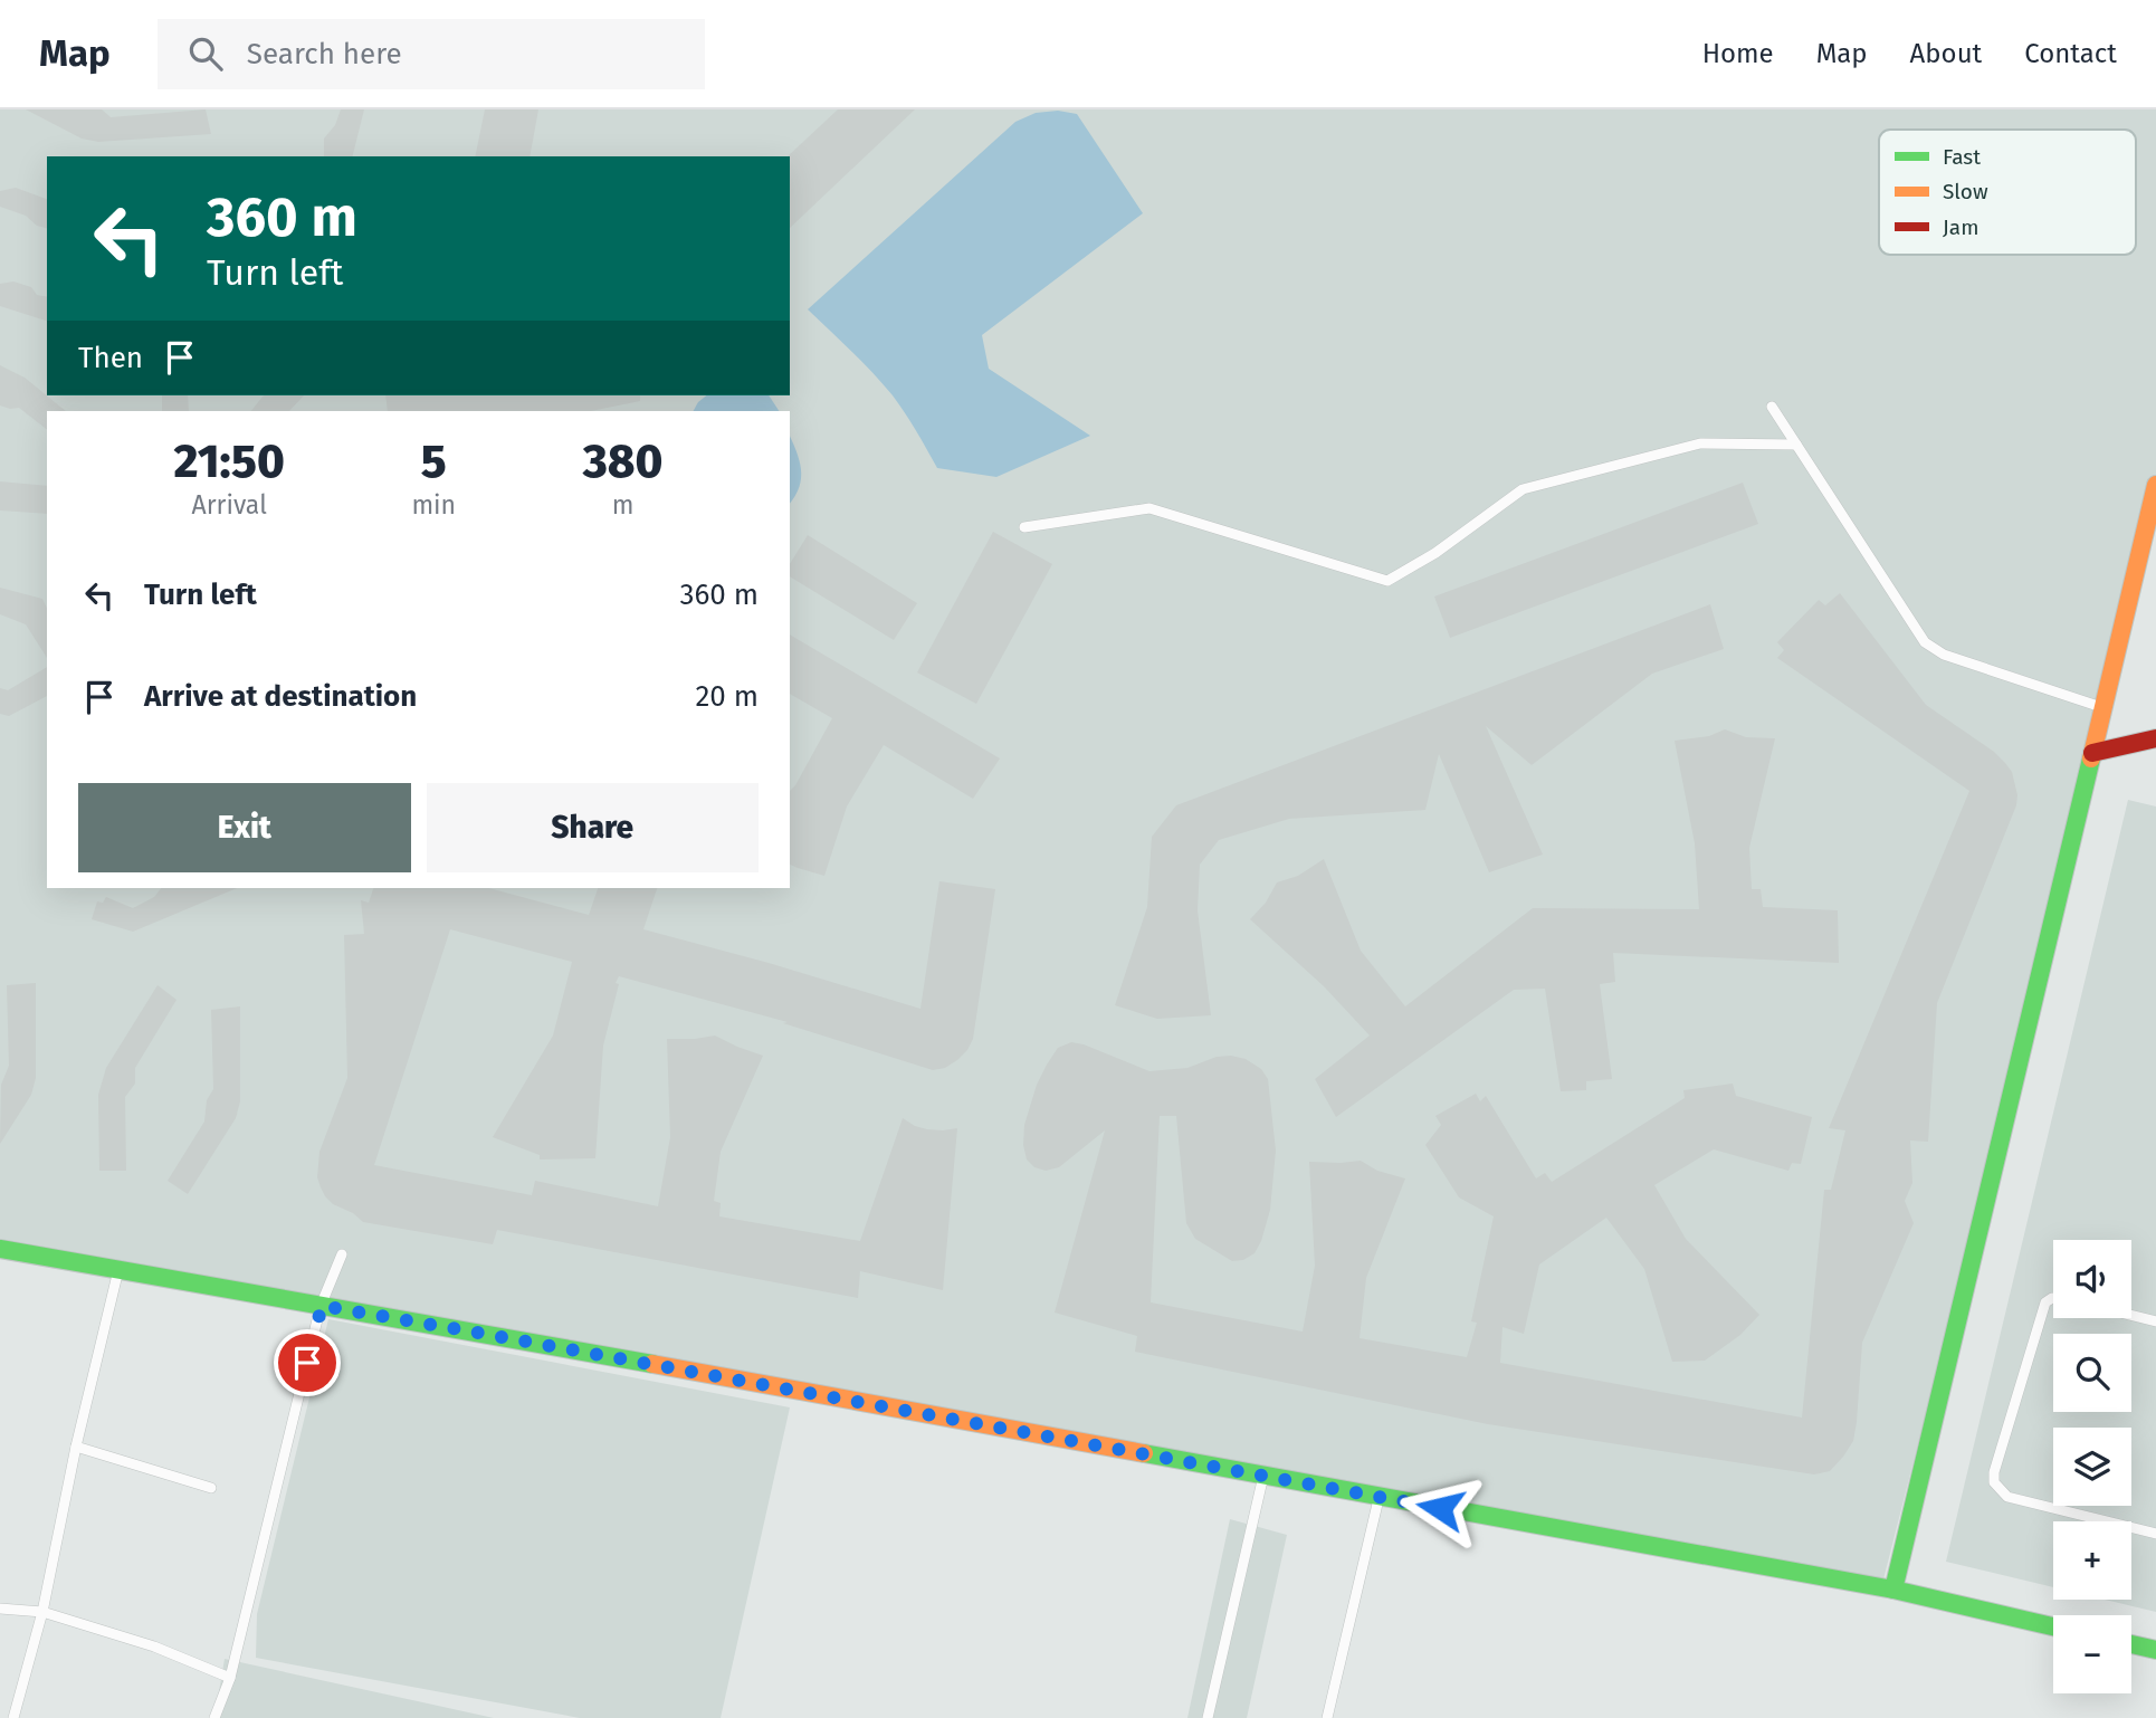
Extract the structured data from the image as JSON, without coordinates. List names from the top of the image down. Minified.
{"legend":["Fast","Slow","Jam"],"page":{"header":"Map","search":"Search here","nav":["Home","Map","About","Contact"],"turn":["360 m","Turn left"],"then":"Then","eta":["21:50","Arrival","5","min","380","m"],"list":[{"name":"Turn left","value":"360 m"},{"name":"Arrive at destination","value":"20 m"}],"buttons":["Exit","Share"],"map_buttons":["+","−"]}}
